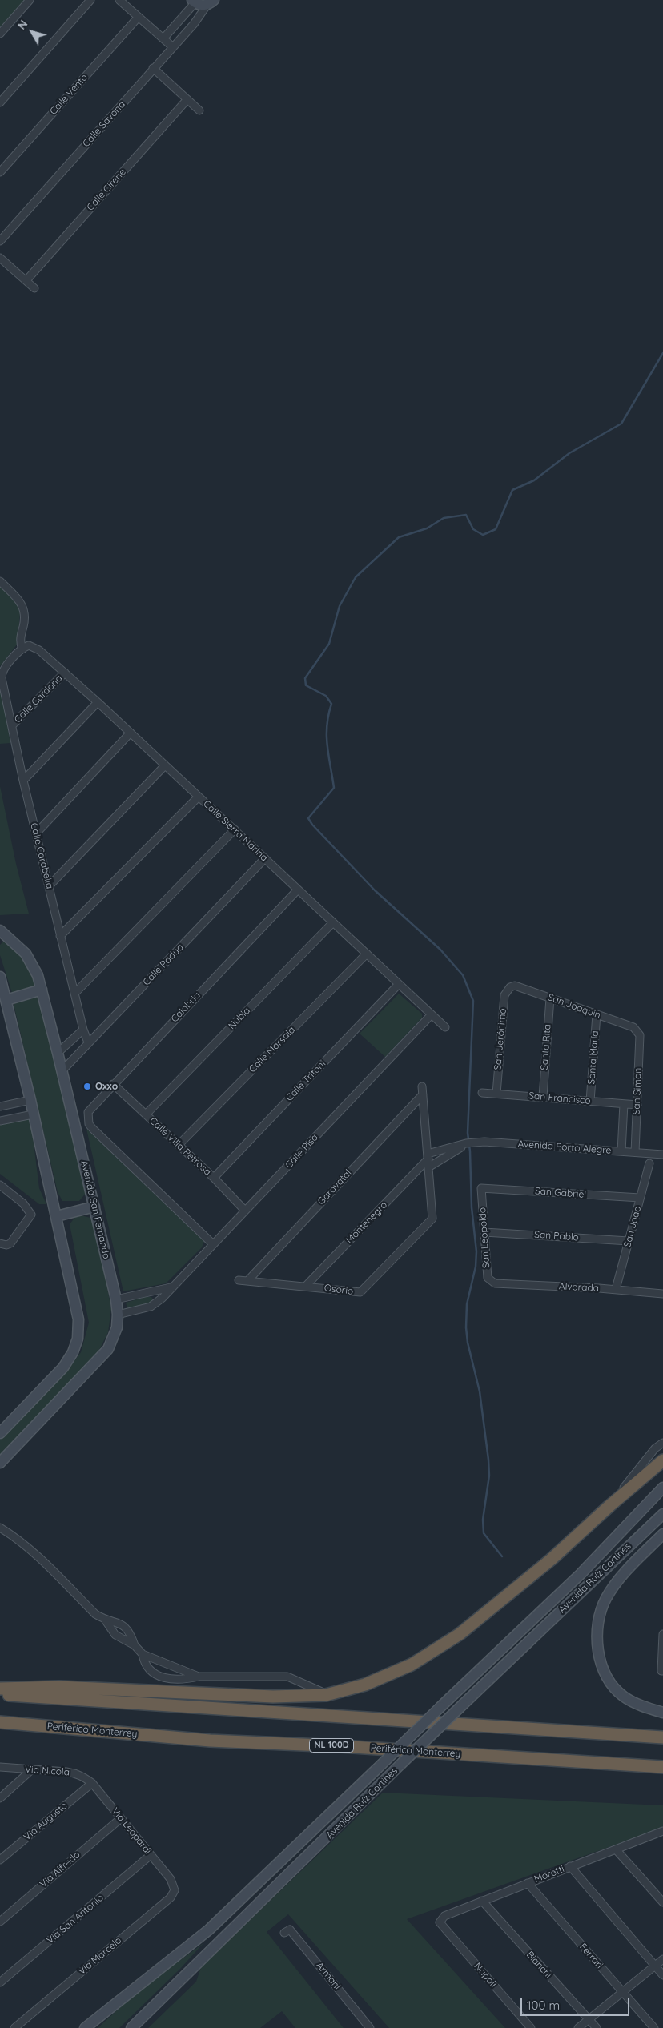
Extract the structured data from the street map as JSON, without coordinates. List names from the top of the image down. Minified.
{"streets":{"highway":["Periférico Monterrey","NL 100D"],"main road":["Avenida San Fernando","Avenida Ruíz Cortines"],"street":["Calle Vento","Calle Savona","Calle Cirene","Calle Cardona","Calle Sierra Marina","Calle Carabella","Calle Padua","San Joaquin","Calabria","Nubia","San Jerónimo","Santa Rita","Calle Marsala","Santa María","Calle Tritoni","San Simon","San Francisco","Calle Villa Petrosa","Avenida Porto Alegre","Calle Pisa","Garavatal","San Gabriel","Montenegro","San Joao","San Pablo","San Leopoldo","Alvorada","Osorio","Via Nicola","Via Augusto","Via Leopardi","Via Alfredo","Moretti","Via San Antonio","Via Marcelo","Ferrari","Bianchi","Napoli","Armani"]},"crossings":[["Calle Cardona","Calle Sierra Marina"],["Calle Cardona","Calle Carabella"],["Calle Sierra Marina","Calle Carabella"],["Calle Sierra Marina","Calle Padua"],["Calle Sierra Marina","Calabria"],["Calle Sierra Marina","Nubia"],["Calle Sierra Marina","Calle Marsala"],["Calle Sierra Marina","Calle Tritoni"],["Calle Sierra Marina","Calle Pisa"],["Calle Carabella","Calle Padua"],["Calle Padua","Avenida San Fernando"],["San Joaquin","San Jerónimo"],["San Joaquin","Santa Rita"],["San Joaquin","Santa María"],["San Joaquin","San Simon"],["Calabria","Calle Villa Petrosa"],["Calabria","Calle Pisa"],["Nubia","Calle Villa Petrosa"],["San Jerónimo","San Francisco"],["Santa Rita","San Francisco"],["Calle Marsala","Calle Villa Petrosa"],["Santa María","San Francisco"],["Calle Tritoni","Calle Villa Petrosa"],["San Simon","San Francisco"],["San Simon","Avenida Porto Alegre"],["Calle Villa Petrosa","Calle Pisa"],["Avenida Porto Alegre","Montenegro"],["Calle Pisa","Avenida San Fernando"],["Garavatal","Osorio"],["San Gabriel","San Joao"],["San Gabriel","San Leopoldo"],["Montenegro","Osorio"],["San Joao","San Pablo"],["San Joao","Alvorada"],["San Pablo","San Leopoldo"],["San Leopoldo","Alvorada"],["Via Nicola","Via Augusto"],["Via Nicola","Via Leopardi"],["Via Augusto","Via Leopardi"],["Via Leopardi","Via Alfredo"],["Via Leopardi","Via San Antonio"],["Via Leopardi","Via Marcelo"],["Moretti","Ferrari"],["Moretti","Bianchi"],["Moretti","Napoli"]],"places":["Oxxo"],"scale_bar":"100 m","north":"top left"}
